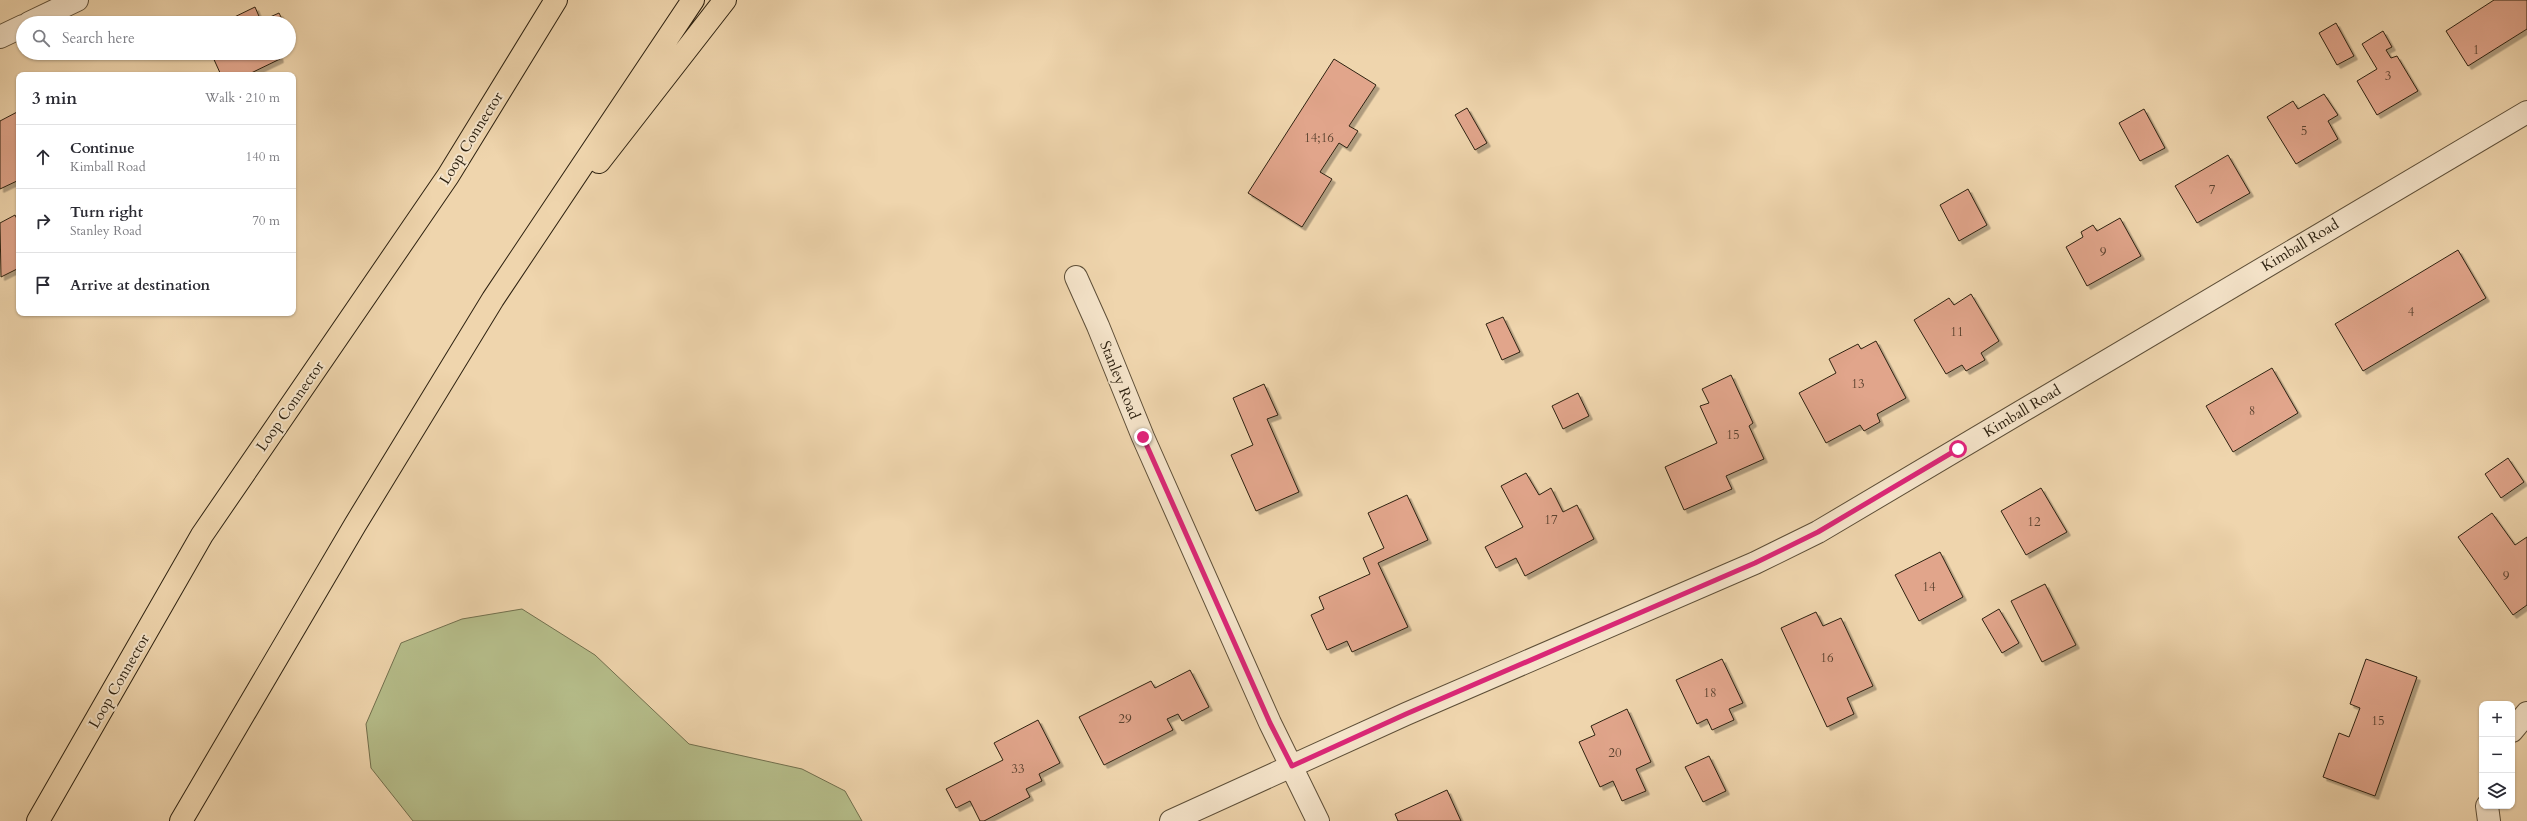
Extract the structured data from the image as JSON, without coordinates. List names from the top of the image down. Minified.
{"streets":{"highway":["Loop Connector"],"street":["Kimball Road","Stanley Road"]},"crossings":[["Kimball Road","Stanley Road"]],"house_numbers":["1","3","5","14;16","7","9","4","11","13","8","15","17","12","9","14","16","18","29","15","20","33"],"page":{"search":"Search here","heading":["3 min","Walk · 210 m"],"list":[["Continue","Kimball Road","140 m"],["Turn right","Stanley Road","70 m"],"Arrive at destination"],"map_buttons":["+","−"]}}
